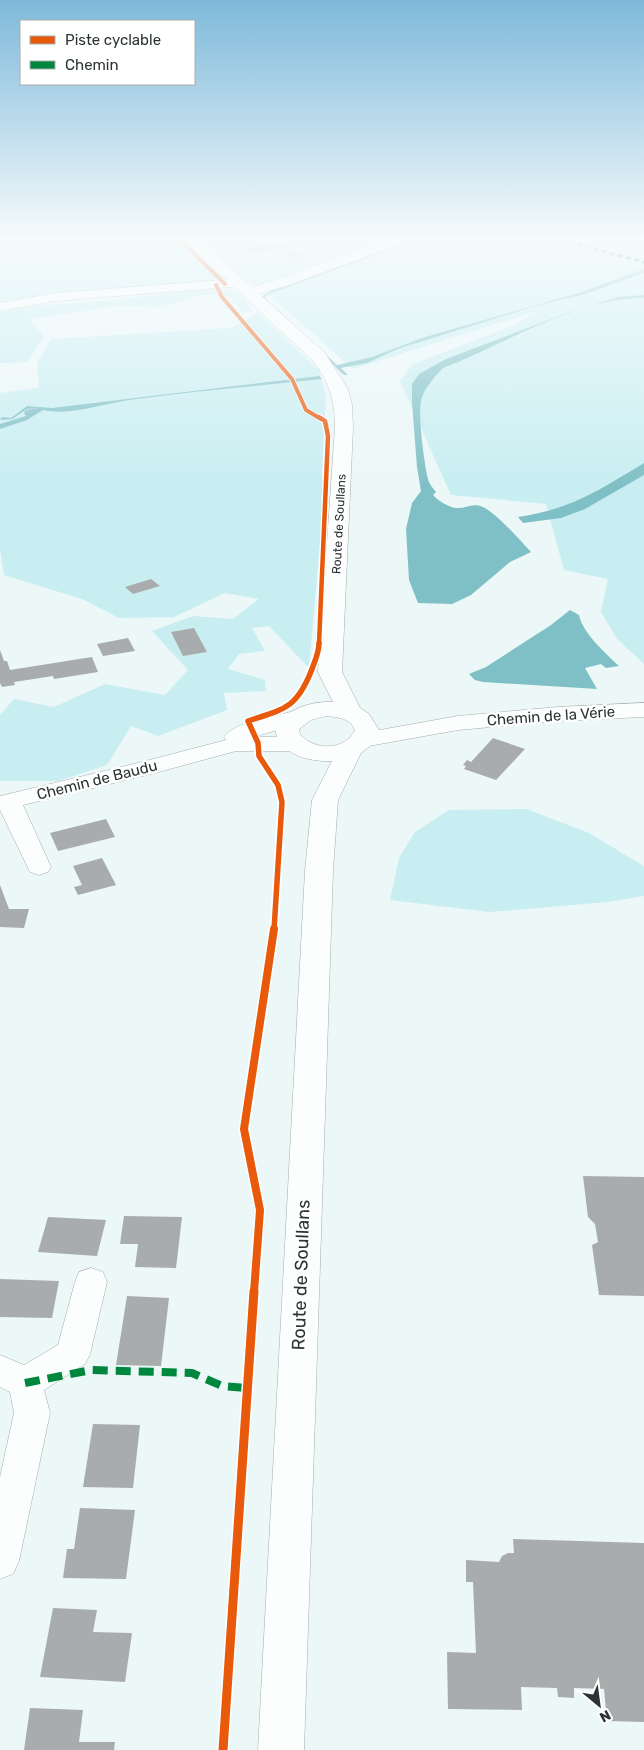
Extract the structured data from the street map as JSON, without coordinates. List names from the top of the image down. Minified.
{"streets":{"main road":["Route de Soullans"],"street":["Chemin de la Vérie","Chemin de Baudu"]},"crossings":[["Route de Soullans","Chemin de la Vérie"],["Route de Soullans","Chemin de Baudu"]],"legend":["Piste cyclable","Chemin"],"north":"bottom right"}
